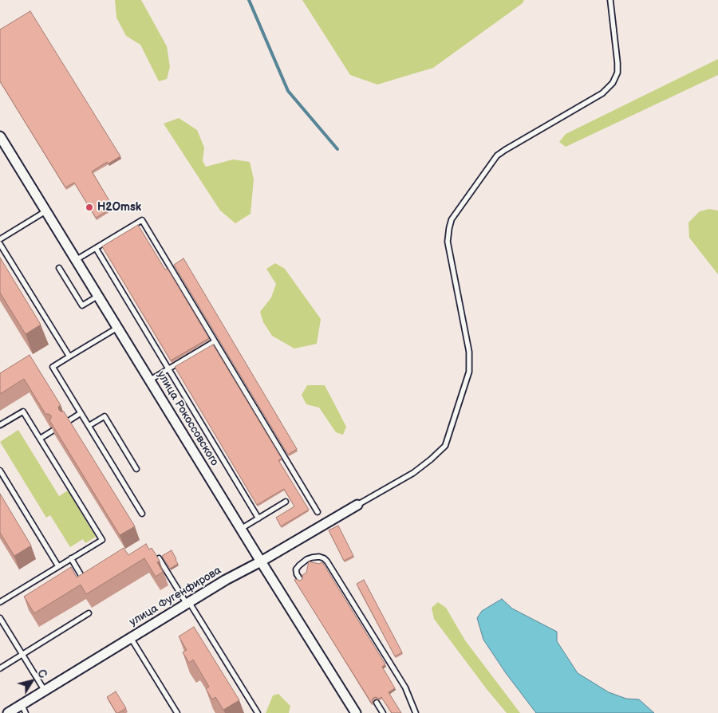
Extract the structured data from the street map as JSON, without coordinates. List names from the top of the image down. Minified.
{"streets":{"street":["улица Рокоссовского","улица Фугенфирова"]},"crossings":[["улица Рокоссовского","улица Фугенфирова"]],"places":["H2Omsk"],"north":"top right"}
